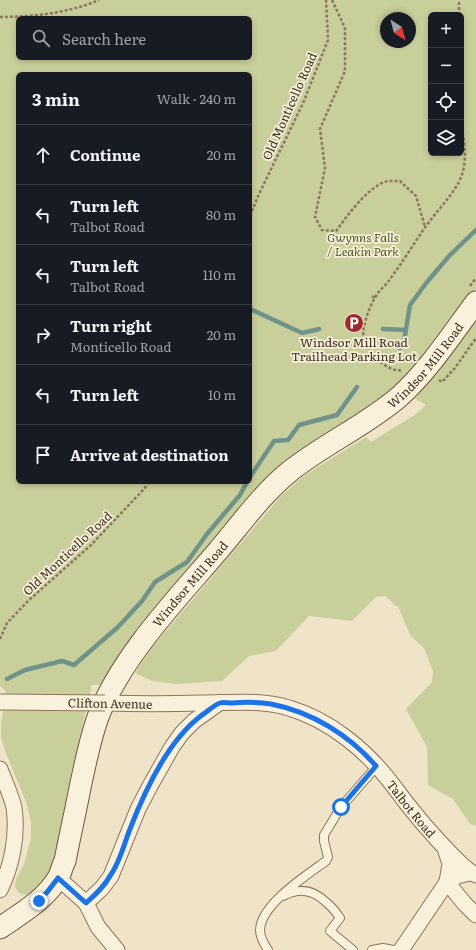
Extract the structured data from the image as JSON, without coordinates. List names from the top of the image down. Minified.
{"streets":{"main road":["Windsor Mill Road"],"street":["Clifton Avenue","Talbot Road"],"path":["Old Monticello Road"]},"crossings":[["Clifton Avenue","Talbot Road"]],"parks":["Gwynns Falls / Leakin Park"],"places":{"parking":["Windsor Mill Road Trailhead Parking Lot"]},"north":"bottom right","page":{"map_buttons":["+","−"],"search":"Search here","heading":["3 min","Walk · 240 m"],"list":[["Continue","20 m"],["Turn left","Talbot Road","80 m"],["Turn left","Talbot Road","110 m"],["Turn right","Monticello Road","20 m"],["Turn left","10 m"],"Arrive at destination"]}}
